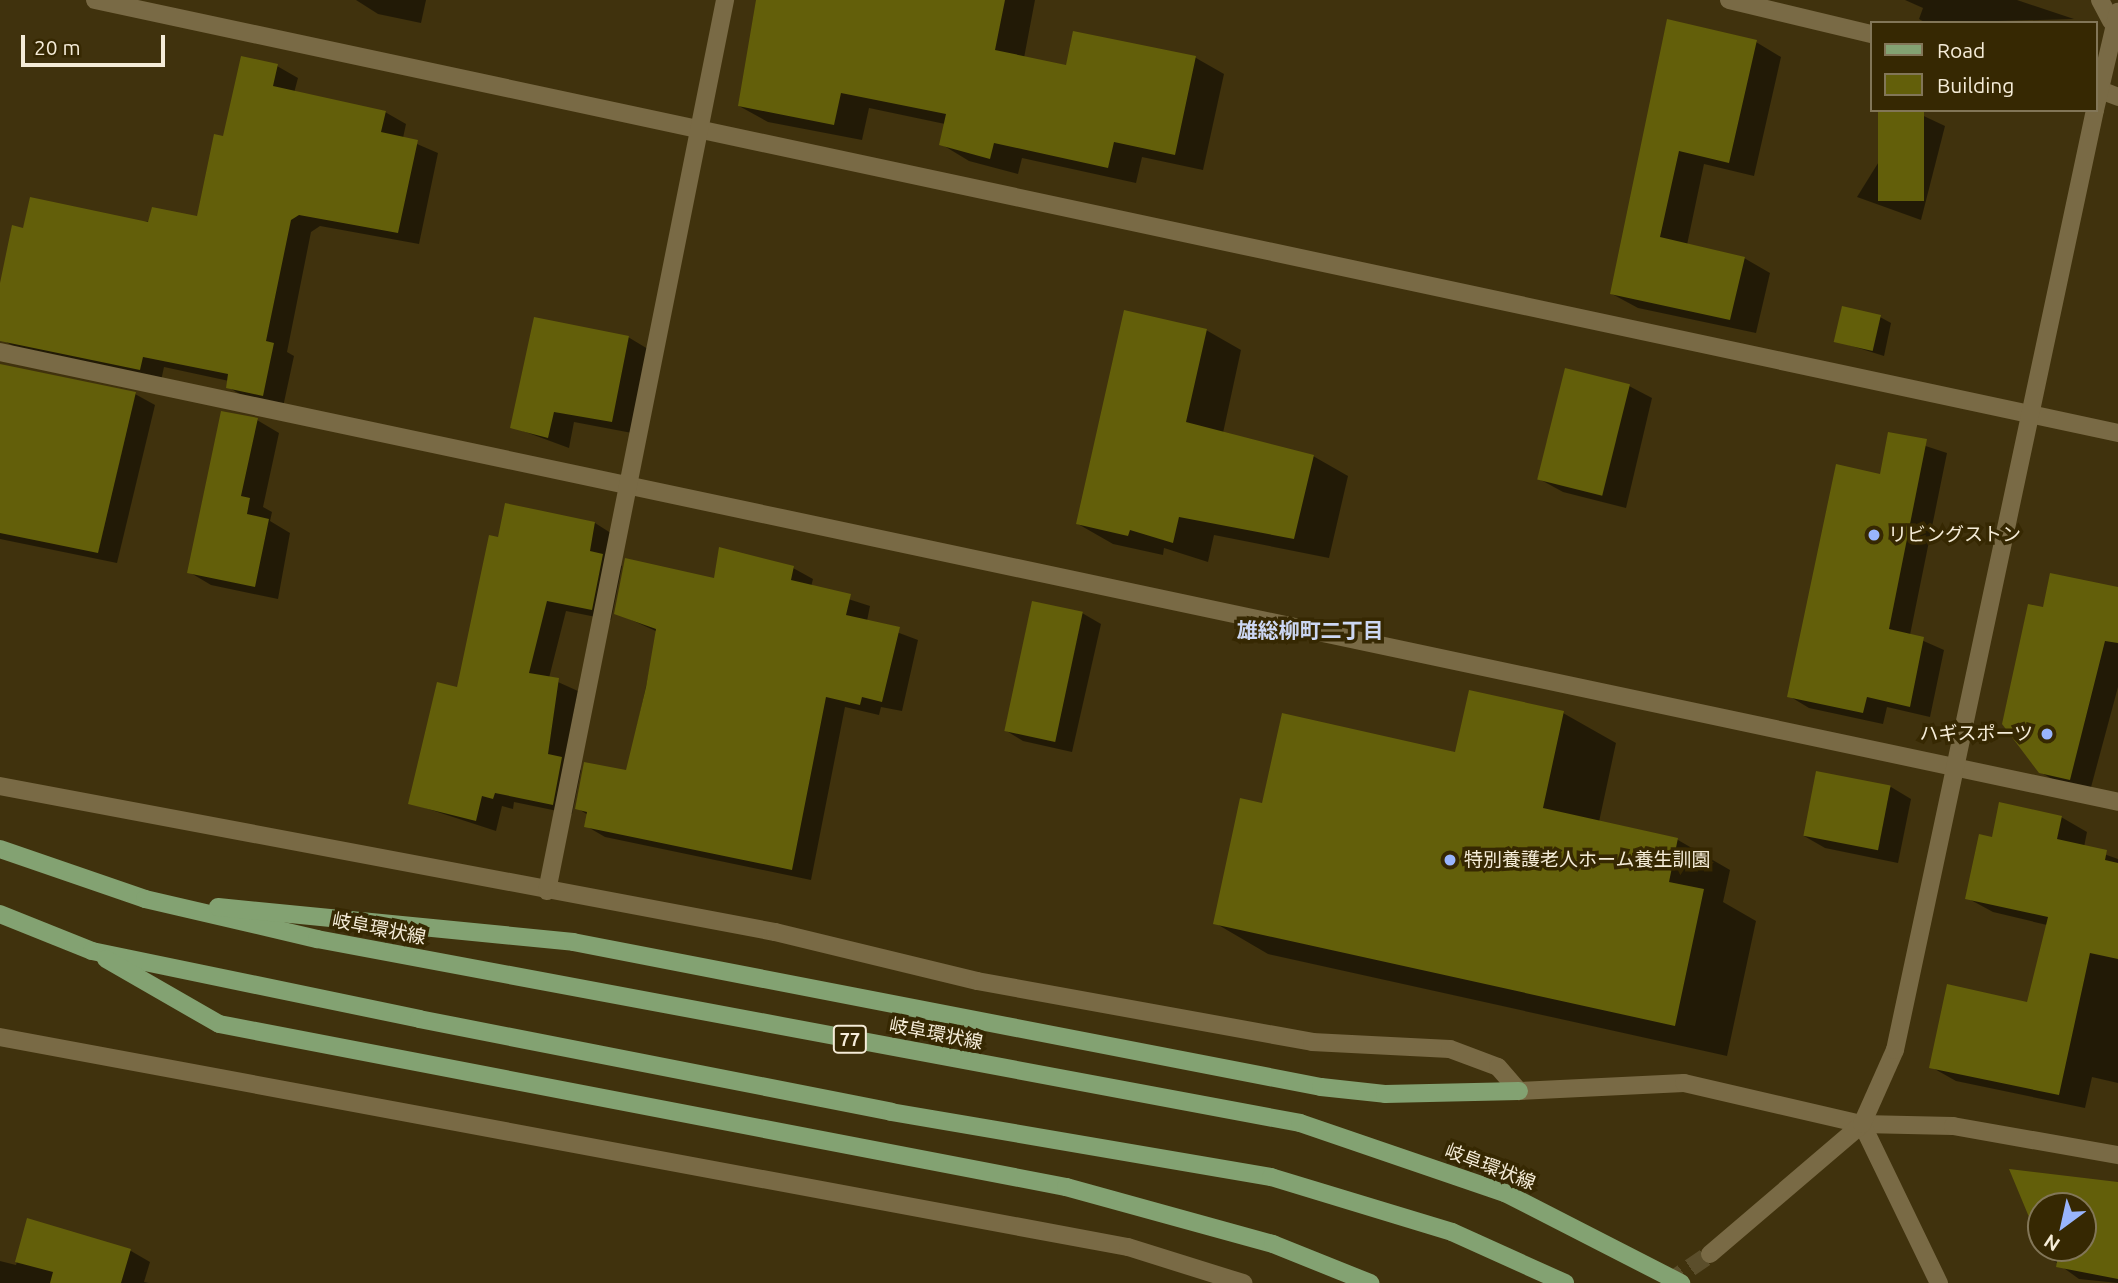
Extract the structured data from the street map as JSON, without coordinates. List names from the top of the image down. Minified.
{"streets":{"main road":["岐阜環状線","77"]},"crossings":[["岐阜環状線","77"]],"districts":["雄総柳町二丁目"],"places":["リビングストン","ハギスポーツ","特別養護老人ホーム養生訓園"],"legend":["Road","Building"],"scale_bar":"20 m","north":"bottom left"}
